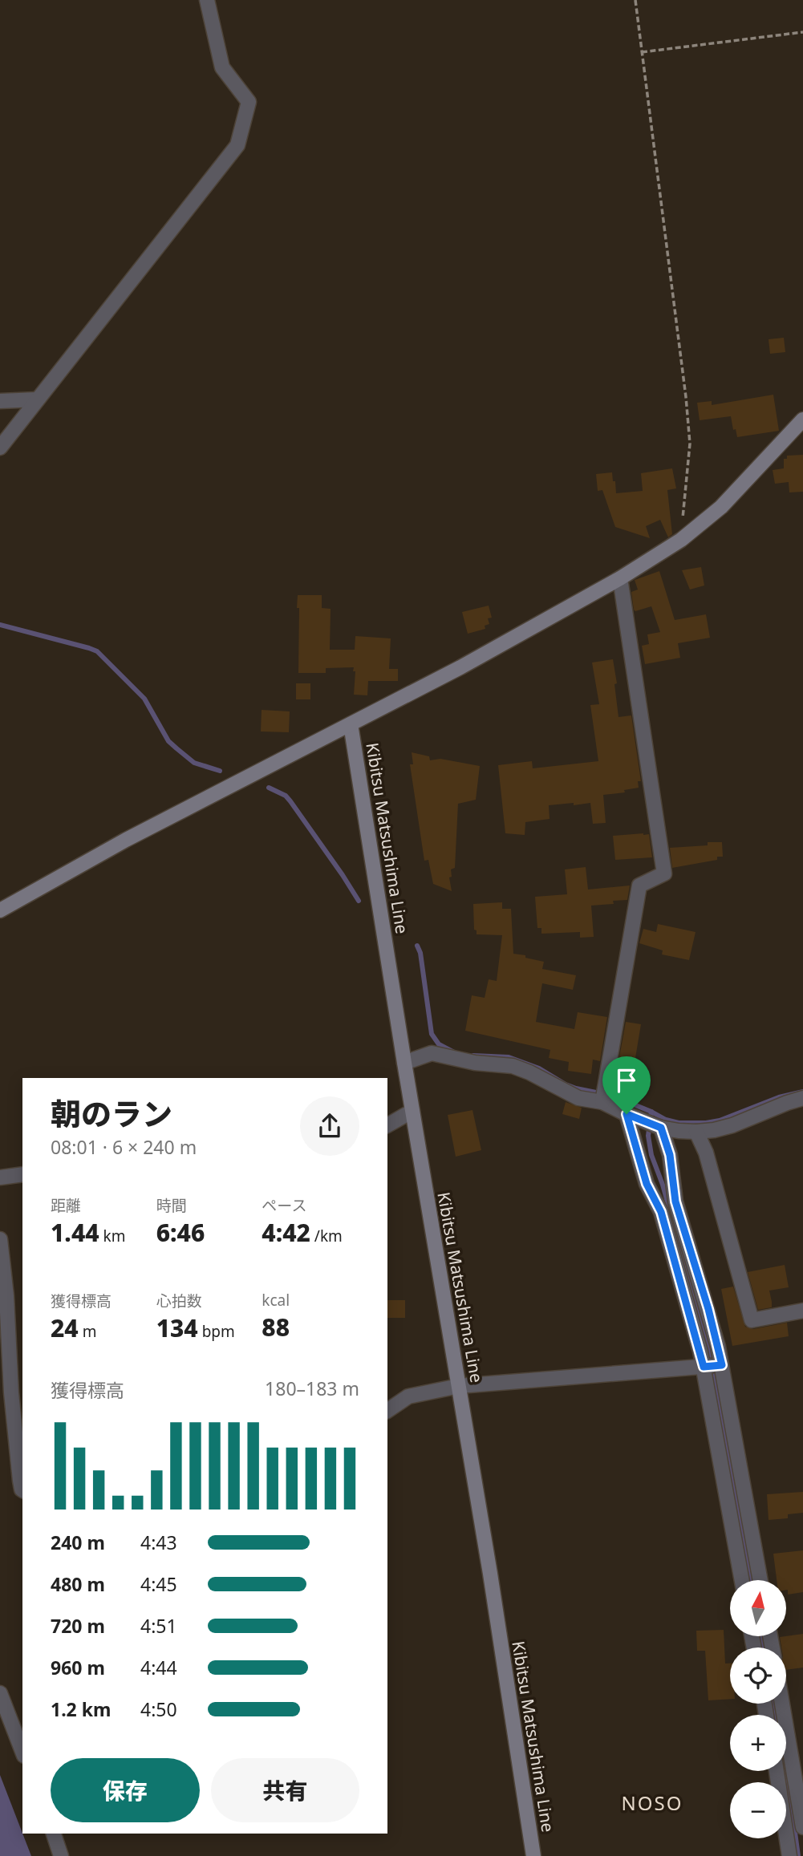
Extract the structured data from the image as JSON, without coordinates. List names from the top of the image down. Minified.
{"streets":{"main road":["Kibitsu Matsushima Line"]},"districts":["NOSO"],"north":"top","page":{"heading":["朝のラン","08:01 · 6 × 240 m"],"stats":[["距離","1.44 km"],["時間","6:46"],["ペース","4:42 /km"],["獲得標高","24 m"],["心拍数","134 bpm"],["kcal","88"]],"chart":["獲得標高","180–183 m"],"list":[{"name":"240 m","note":"4:43"},{"name":"480 m","note":"4:45"},{"name":"720 m","note":"4:51"},{"name":"960 m","note":"4:44"},{"name":"1.2 km","note":"4:50"}],"map_buttons":["+","−"],"buttons":["保存","共有"]}}
